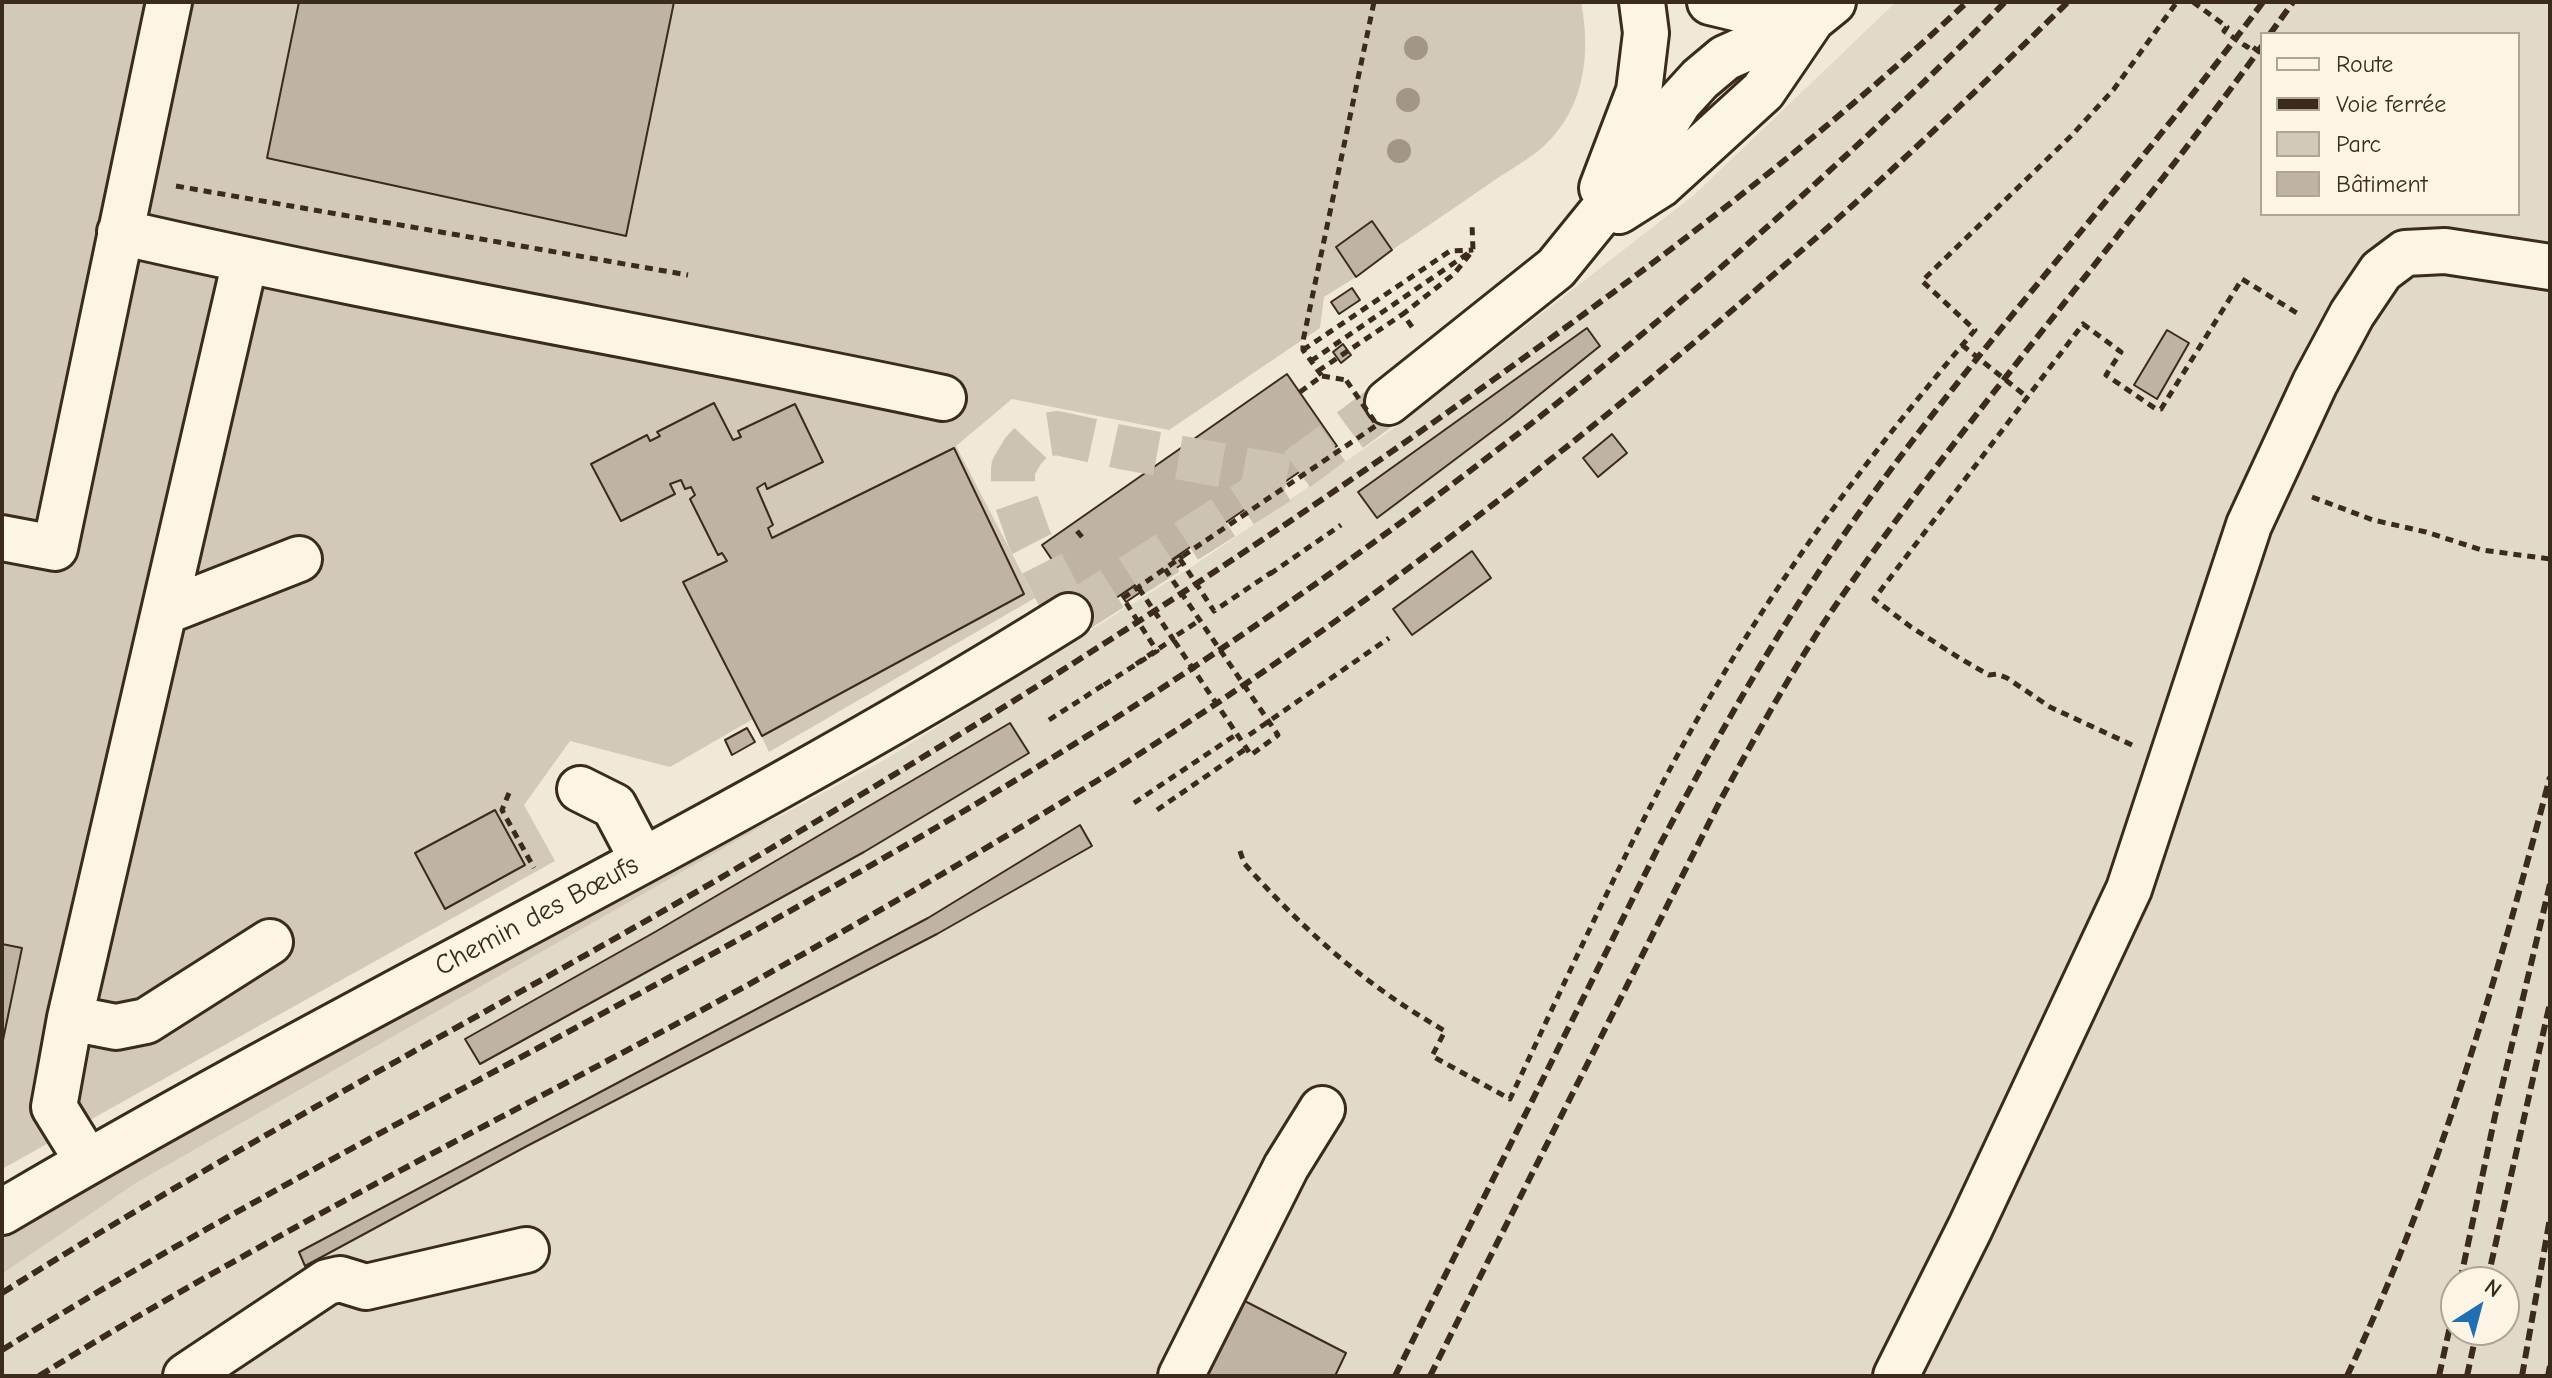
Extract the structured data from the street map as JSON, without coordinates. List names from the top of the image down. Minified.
{"streets":{"street":["Chemin des Bœufs"]},"legend":["Route","Voie ferrée","Parc","Bâtiment"],"north":"top right"}
